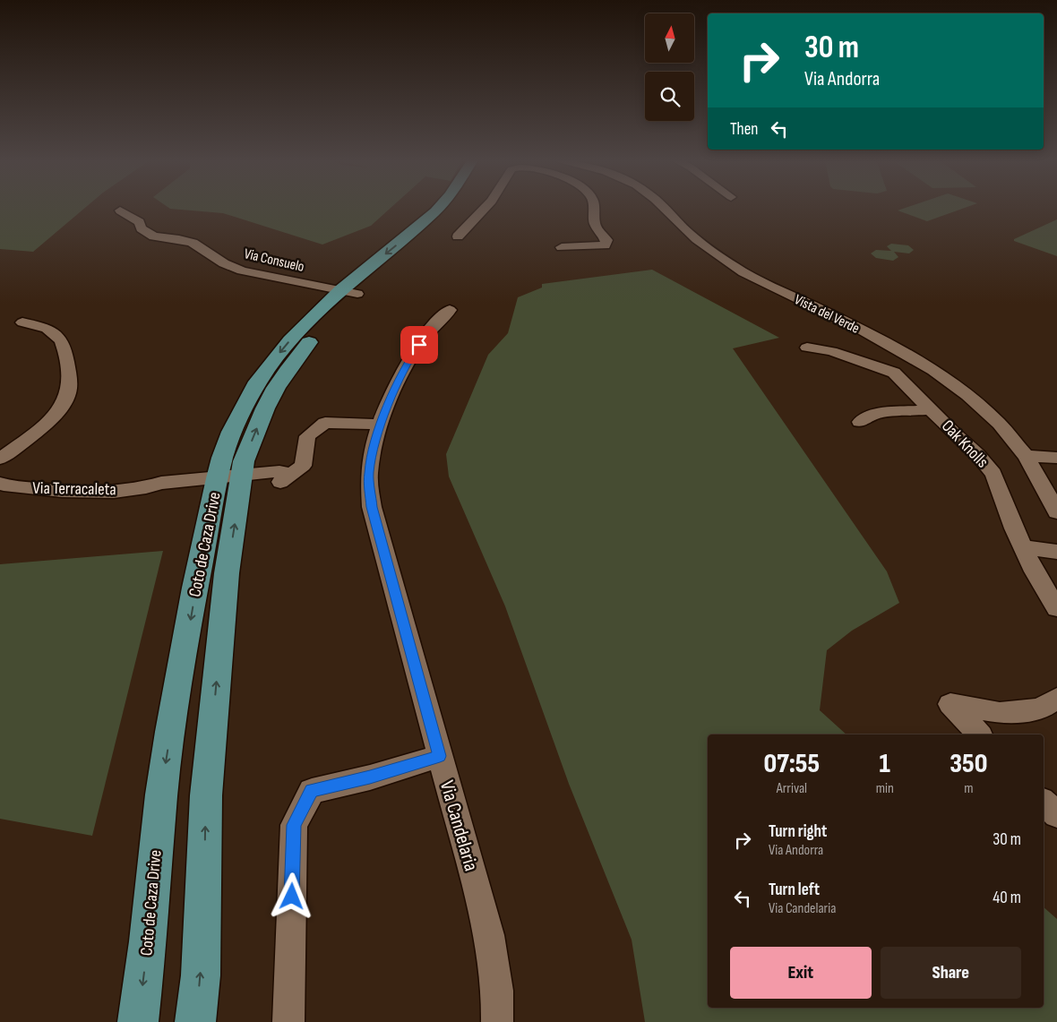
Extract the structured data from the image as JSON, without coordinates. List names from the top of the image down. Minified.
{"streets":{"main road":["Coto de Caza Drive"],"street":["Via Consuelo","Vista del Verde","Oak Knolls","Via Terracaleta","Via Candelaria"]},"crossings":[["Via Consuelo","Coto de Caza Drive"],["Via Terracaleta","Coto de Caza Drive"]],"north":"top","page":{"turn":["30 m","Via Andorra"],"then":"Then","eta":["07:55","Arrival","1","min","350","m"],"list":[{"name":"Turn right","note":"Via Andorra","value":"30 m"},{"name":"Turn left","note":"Via Candelaria","value":"40 m"}],"buttons":["Exit","Share"]}}
